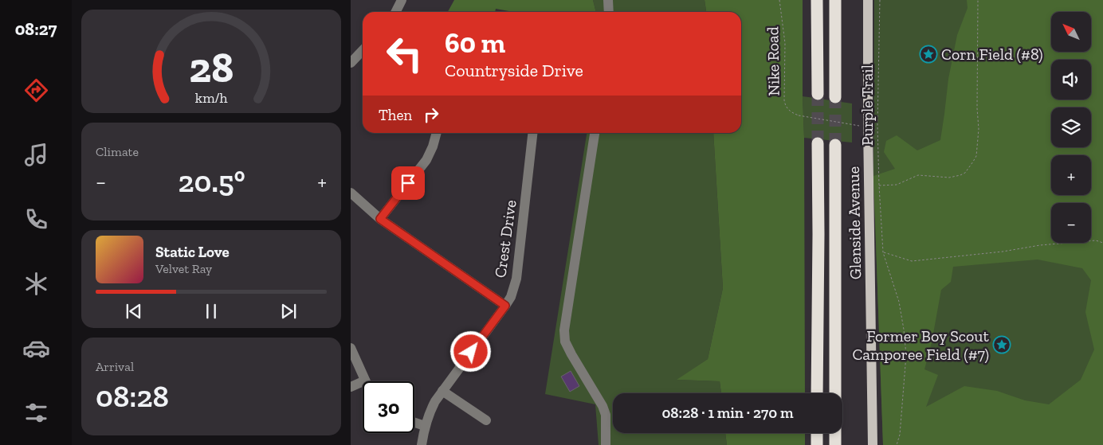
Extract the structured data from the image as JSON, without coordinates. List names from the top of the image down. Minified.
{"streets":{"main road":["Glenside Avenue"],"street":["Crest Drive"],"path":["Nike Road","Purple Trail"]},"crossings":[["Nike Road","Glenside Avenue"]],"places":{"place":["Corn Field (#8)","Former Boy Scout Camporee Field (#7)"]},"north":"top left","page":{"tabs":"08:27","map_buttons":["+","−"],"turn":["60 m","Countryside Drive"],"then":"Then","tile":["Climate",["Arrival","08:28"]],"heat":["−","20.5°","+"],"song":["Static Love","Velvet Ray"],"limit":"30","trip":"08:28 · 1 min · 270 m","gauge":["28","km/h"]}}
